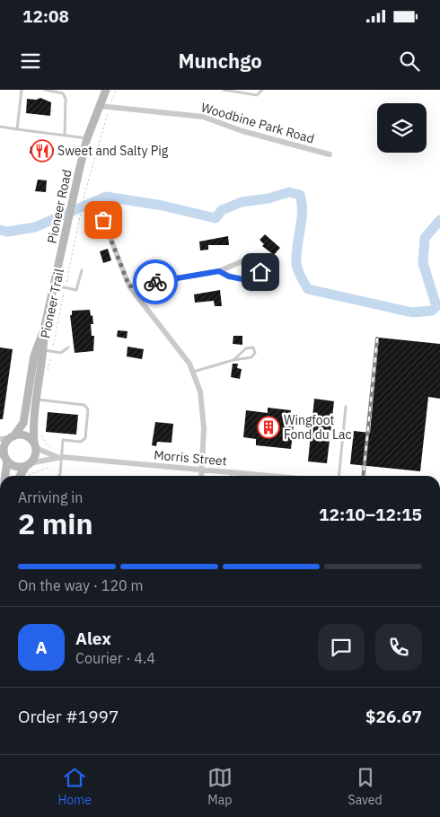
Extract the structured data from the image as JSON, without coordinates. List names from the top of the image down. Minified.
{"streets":{"main road":["Pioneer Road"],"street":["Woodbine Park Road","Morris Street"],"path":["Pioneer Trail"]},"crossings":[["Woodbine Park Road","Pioneer Road"],["Woodbine Park Road","Pioneer Trail"],["Pioneer Road","Pioneer Trail"],["Pioneer Road","Morris Street"]],"places":{"restaurant":["Sweet and Salty Pig"],"building":["Wingfoot Fond du Lac"]},"page":{"status":"12:08","header":"Munchgo","heading":["2 min","Arriving in","12:10–12:15"],"panel":["Alex","Courier · 4.4","Order #1997","$26.67"],"bar":"On the way · 120 m","round":"A","tabs":["Home","Map","Saved"]}}
